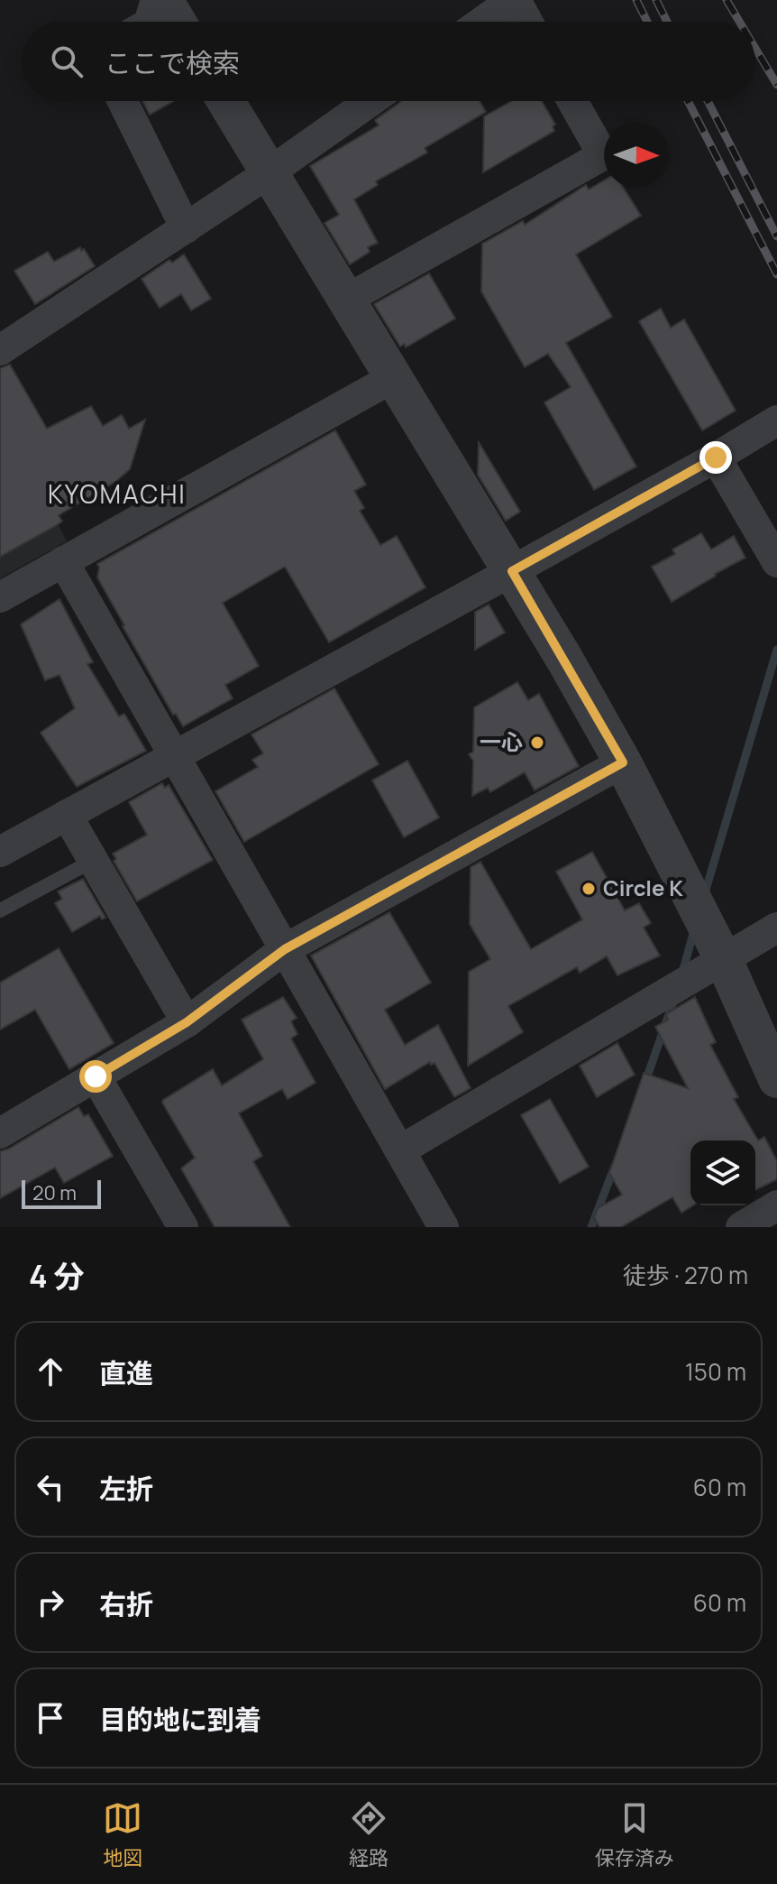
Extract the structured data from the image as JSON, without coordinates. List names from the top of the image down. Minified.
{"districts":["KYOMACHI"],"places":["一心","Circle K"],"scale_bar":"20 m","north":"right","page":{"search":"ここで検索","scale":"20 m","heading":["4 分","徒歩 · 270 m"],"list":[["直進","150 m"],["左折","60 m"],["右折","60 m"],"目的地に到着"],"nav":["地図","経路","保存済み"]}}
